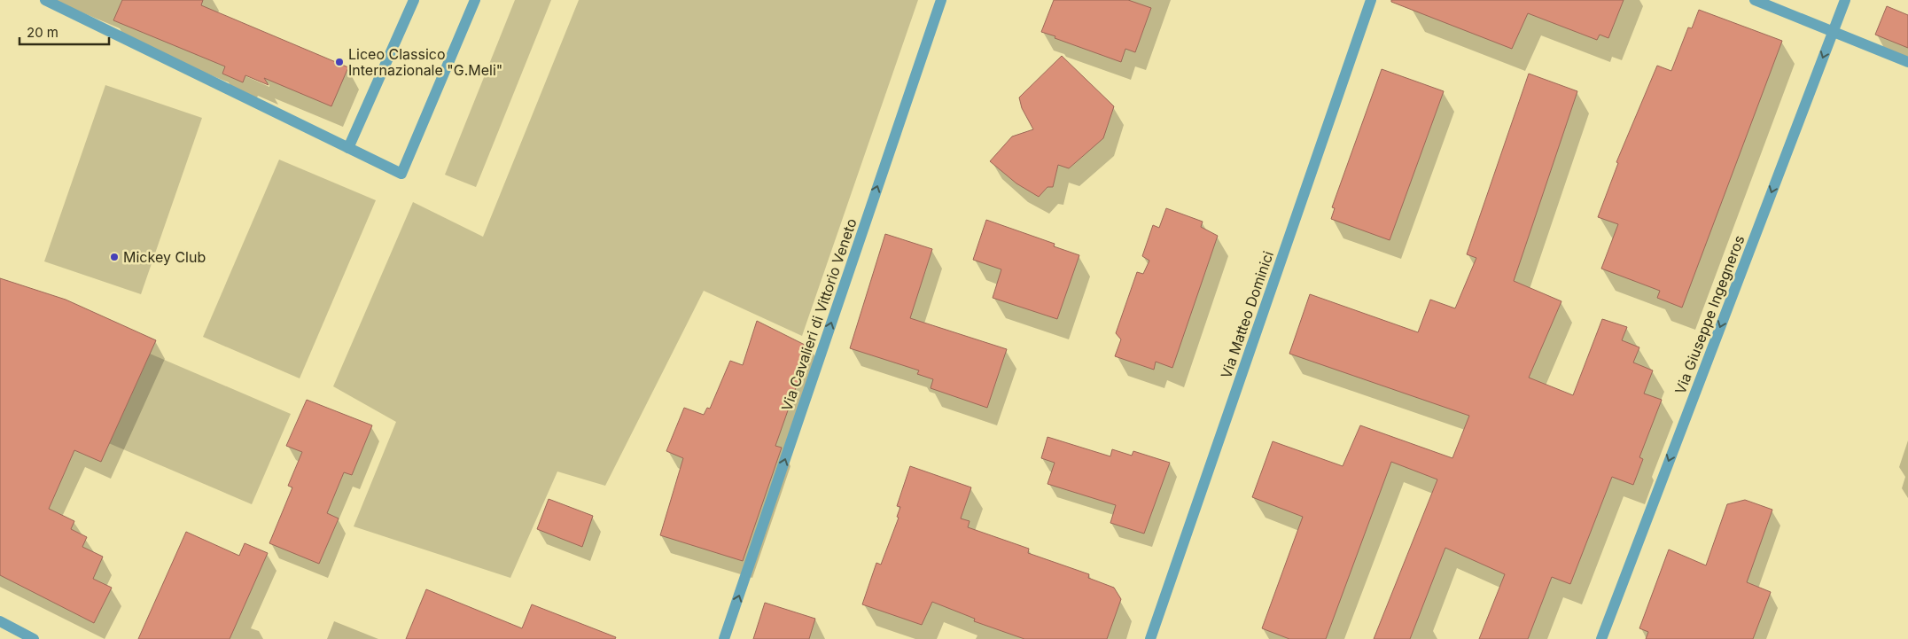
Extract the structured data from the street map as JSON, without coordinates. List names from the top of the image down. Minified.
{"streets":{"street":["Via Cavalieri di Vittorio Veneto","Via Matteo Dominici","Via Giuseppe Ingegneros"]},"one_way":["Via Cavalieri di Vittorio Veneto","Via Giuseppe Ingegneros"],"places":["Liceo Classico Internazionale \"G.Meli\"","Mickey Club"],"scale_bar":"20 m"}
